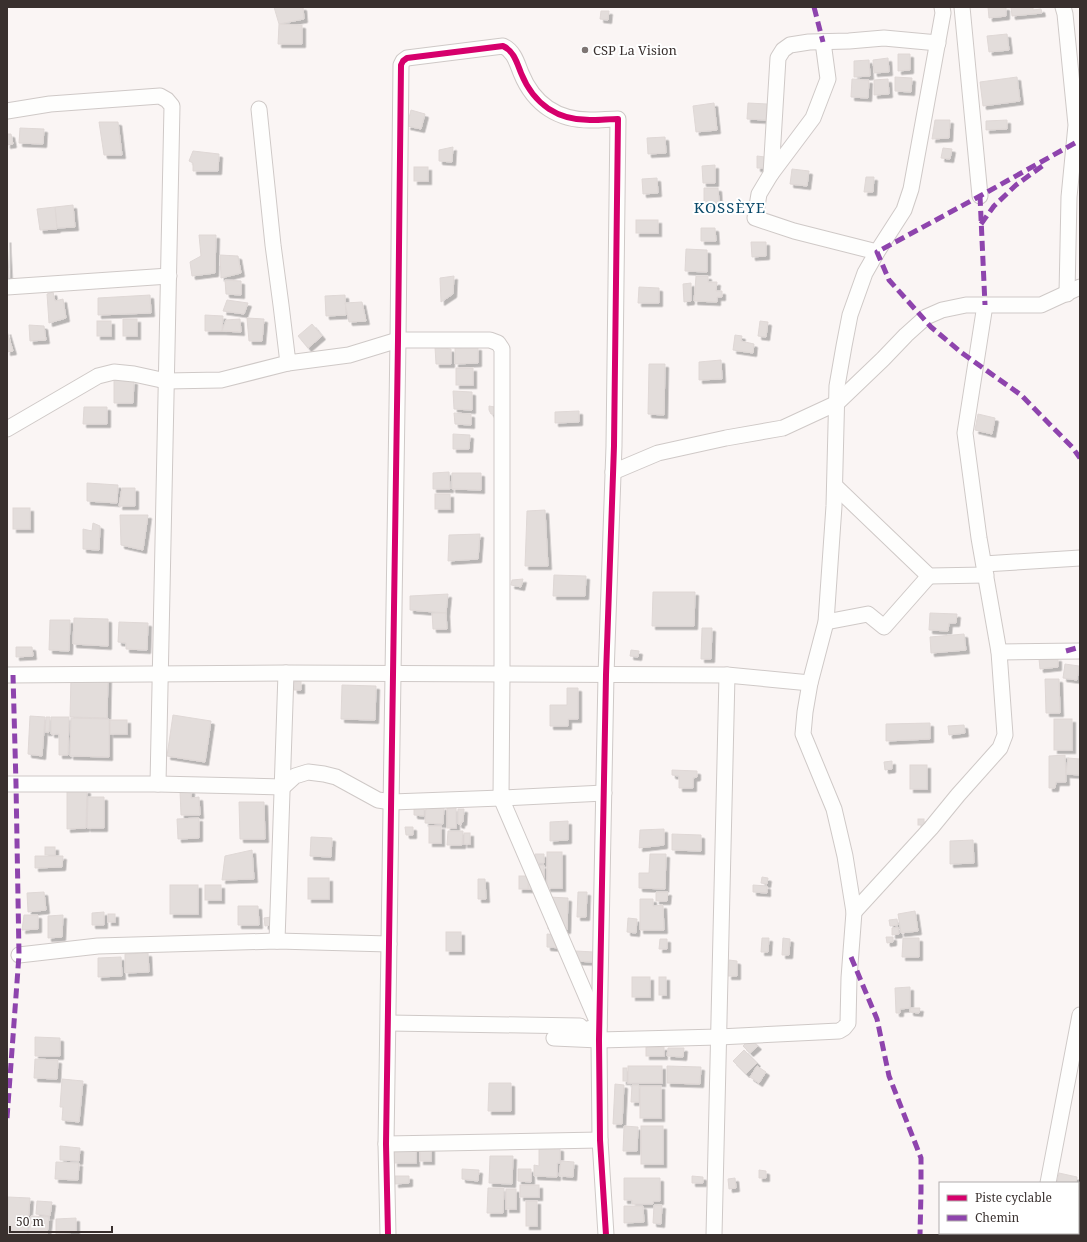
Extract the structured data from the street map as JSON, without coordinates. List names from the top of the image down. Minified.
{"districts":["KOSSÈYE"],"places":["CSP La Vision"],"legend":["Piste cyclable","Chemin"],"scale_bar":"50 m"}
